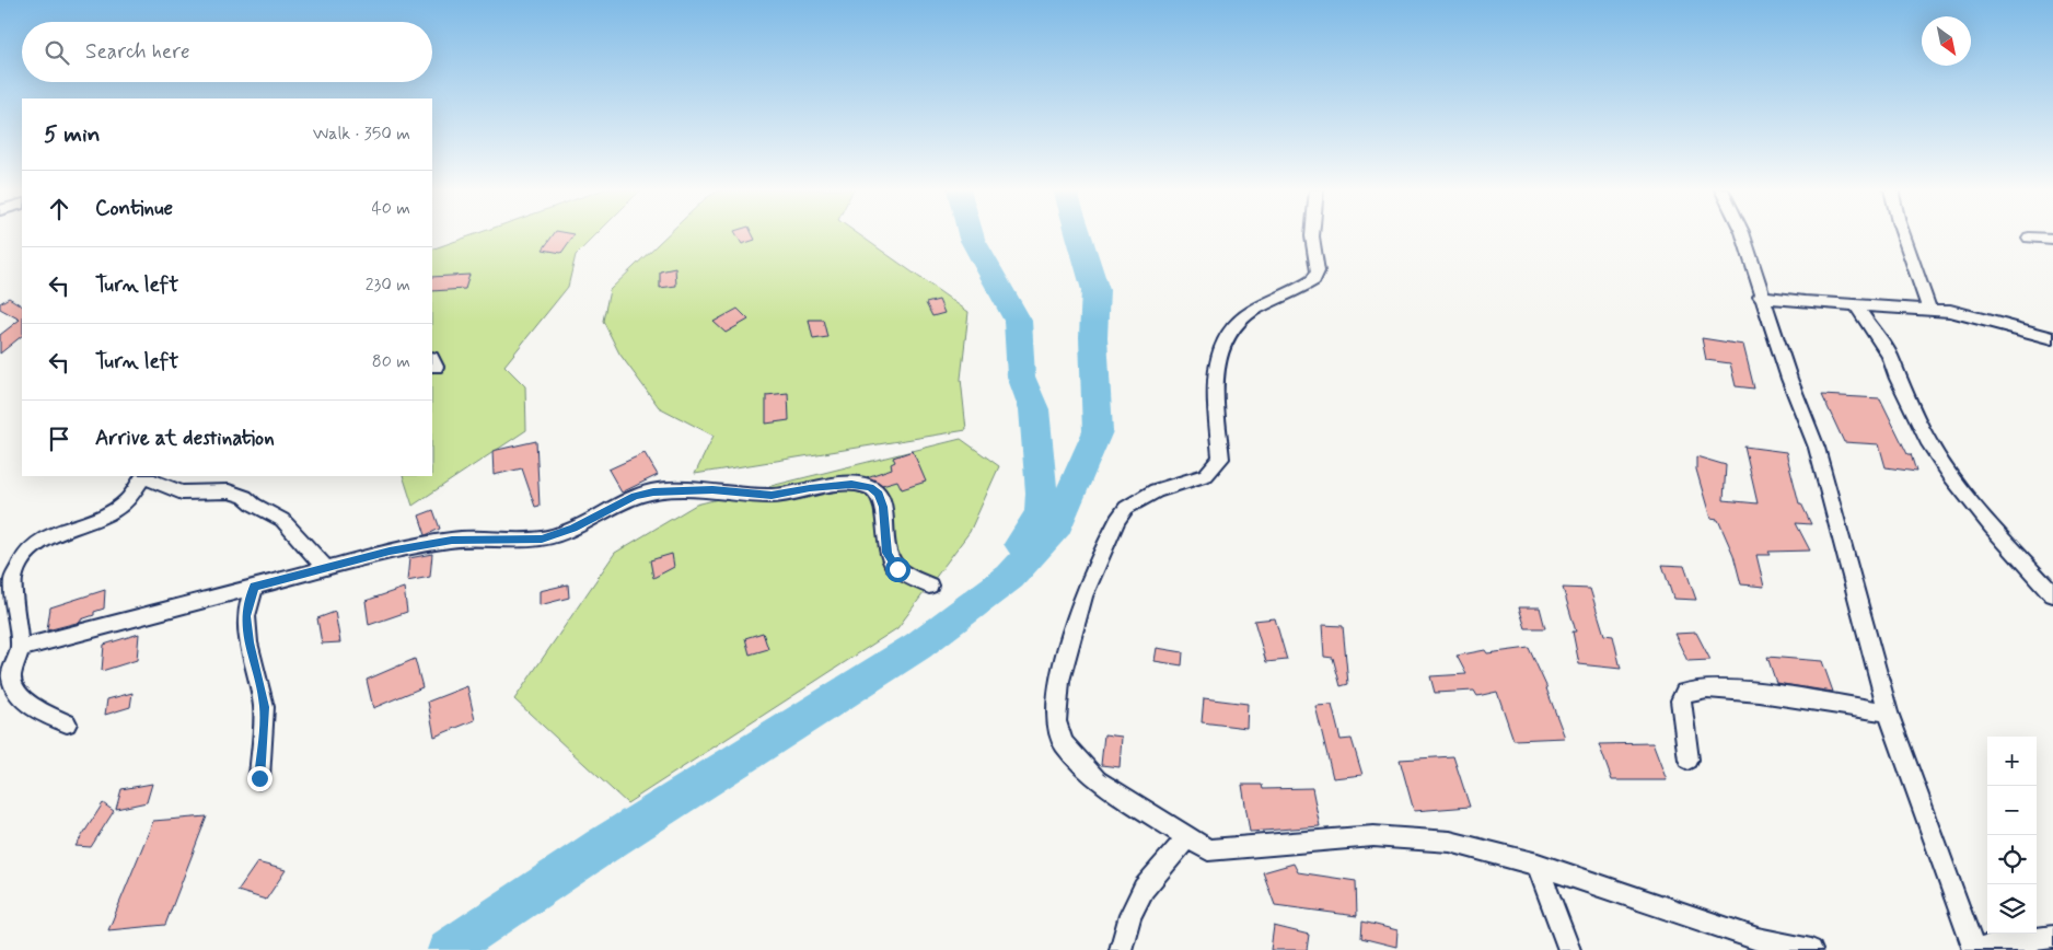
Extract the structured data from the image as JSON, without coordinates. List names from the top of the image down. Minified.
{"north":"bottom right","page":{"search":"Search here","heading":["5 min","Walk · 350 m"],"list":[["Continue","40 m"],["Turn left","230 m"],["Turn left","80 m"],"Arrive at destination"],"map_buttons":["+","−"]}}
